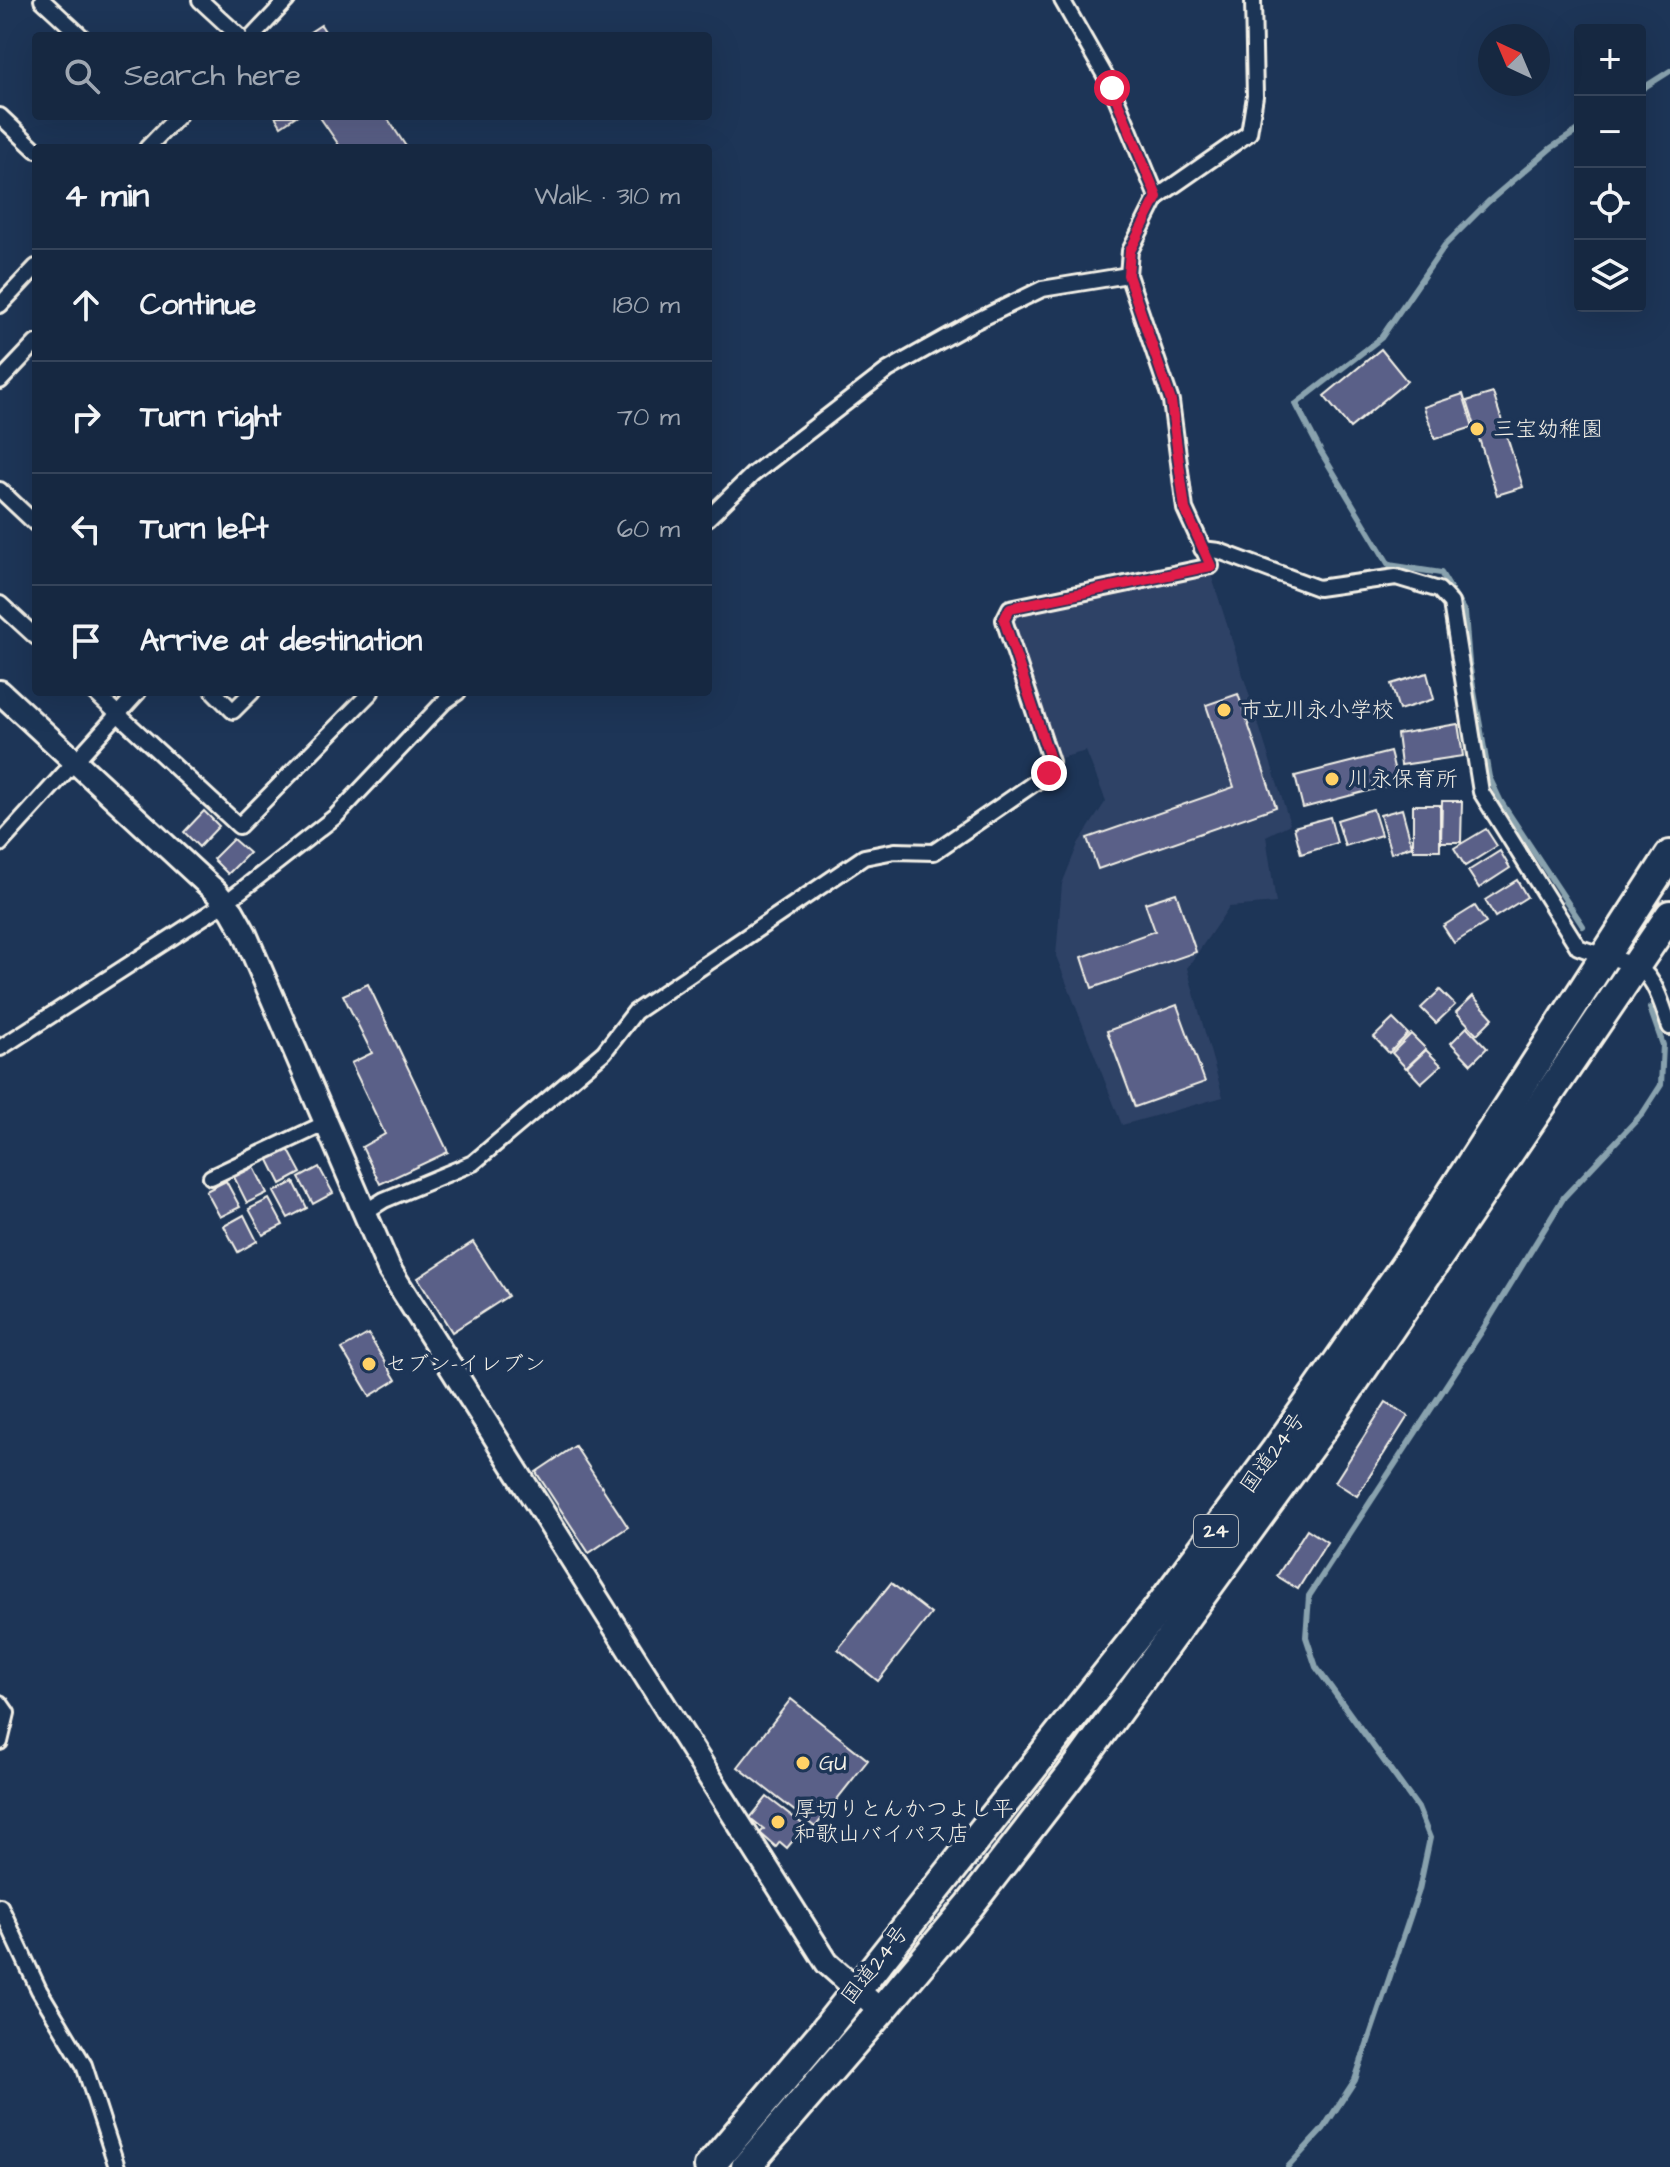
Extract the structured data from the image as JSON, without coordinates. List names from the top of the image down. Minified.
{"streets":{"highway":["国道24号","24"]},"places":["三宝幼稚園","市立川永小学校","川永保育所","セブン-イレブン","GU","厚切りとんかつよし平 和歌山バイパス店"],"north":"top left","page":{"map_buttons":["+","−"],"search":"Search here","heading":["4 min","Walk · 310 m"],"list":[["Continue","180 m"],["Turn right","70 m"],["Turn left","60 m"],"Arrive at destination"]}}
